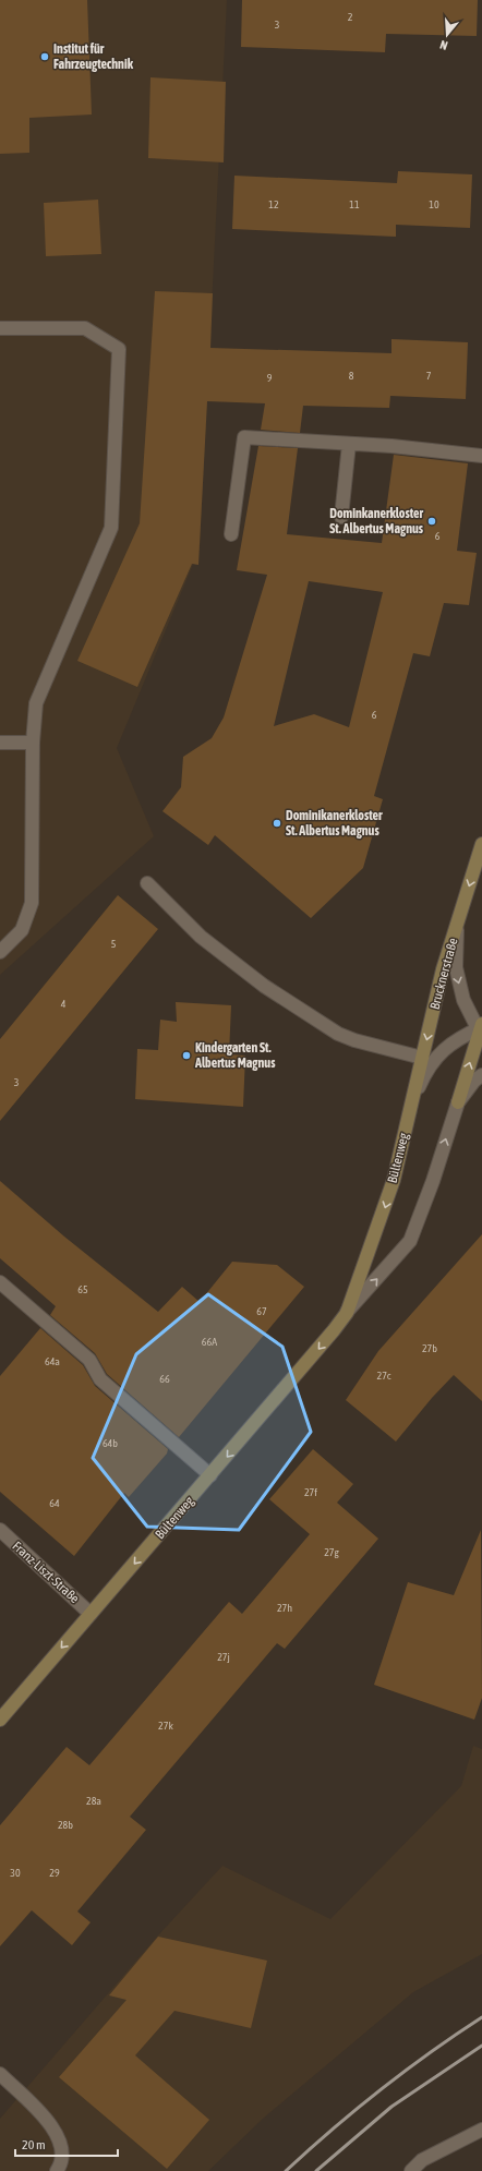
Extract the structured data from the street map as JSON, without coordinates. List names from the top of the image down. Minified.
{"streets":{"main road":["Brucknerstraße","Bültenweg"],"street":["Franz-Liszt-Straße"]},"crossings":[["Brucknerstraße","Bültenweg"],["Bültenweg","Franz-Liszt-Straße"]],"one_way":["Brucknerstraße"],"places":["Institut für Fahrzeugtechnik","Dominkanerkloster St. Albertus Magnus","Dominikanerkloster St. Albertus Magnus","Kindergarten St. Albertus Magnus"],"house_numbers":["2","3","12","11","10","8","7","9","6","6","5","4","3","65","67","66A","27b","64a","27c","66","64b","27f","64","27g","27h","27j","27k","28a","28b","30","29"],"scale_bar":"20 m","north":"bottom"}
